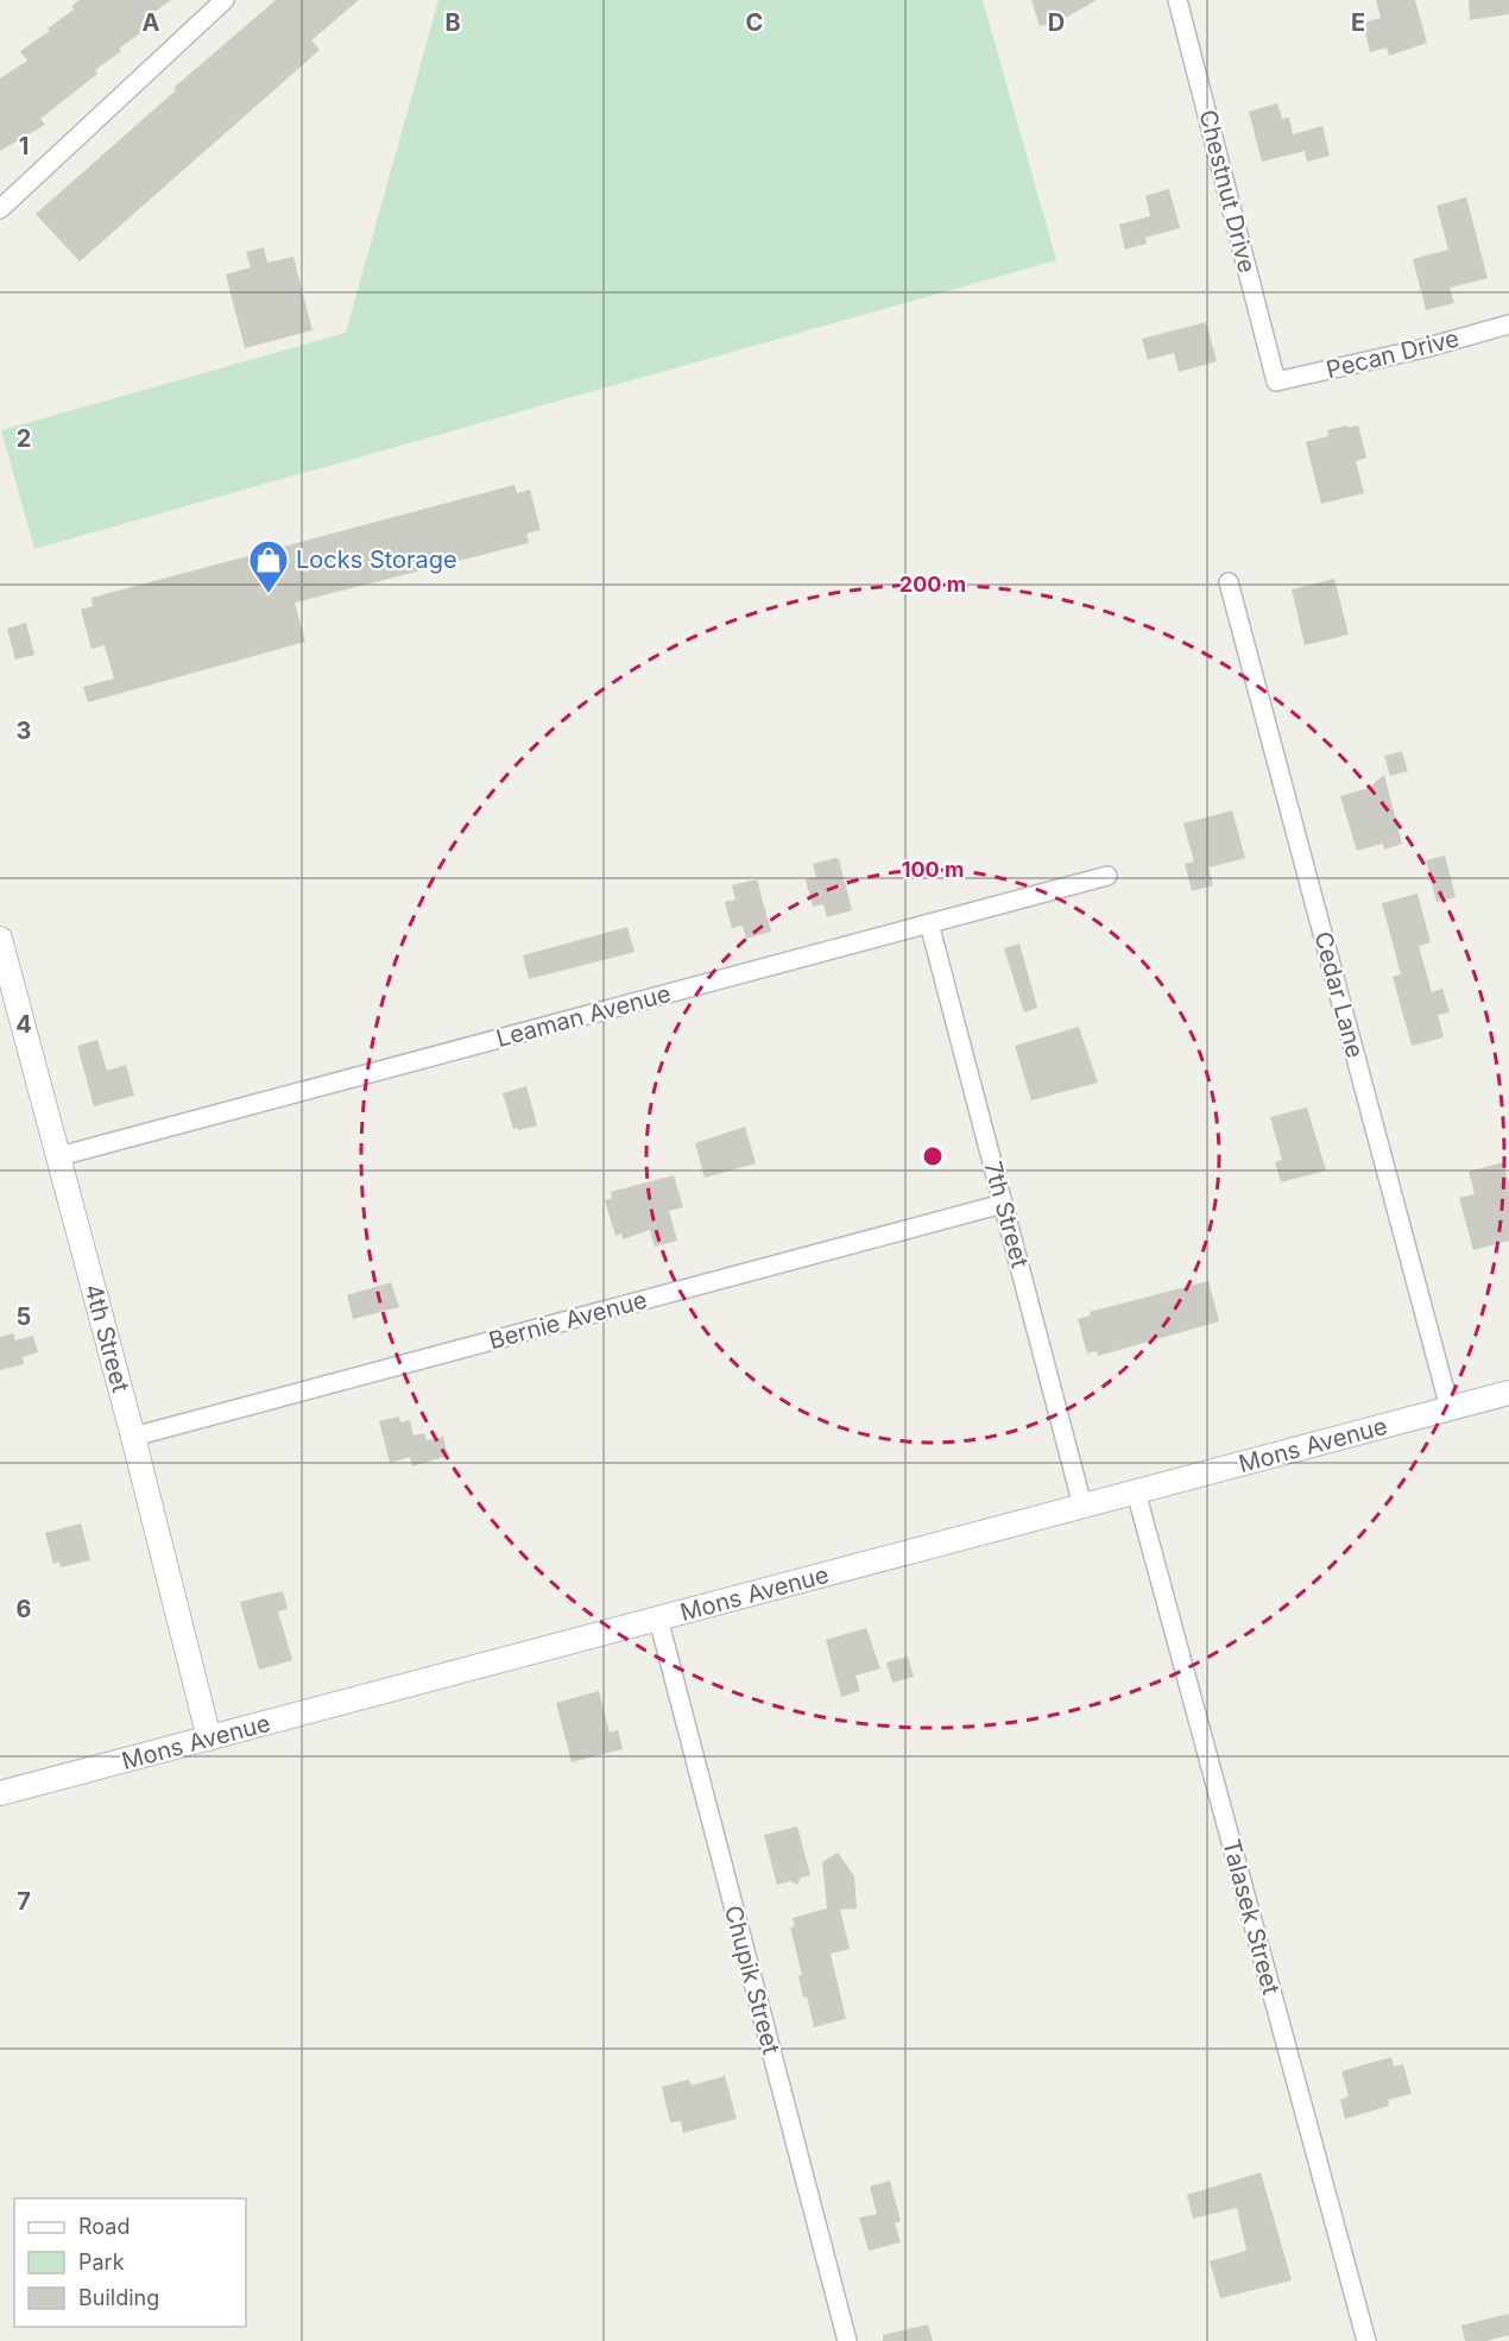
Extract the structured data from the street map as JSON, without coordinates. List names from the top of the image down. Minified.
{"streets":{"street":["Chestnut Drive","Pecan Drive","Cedar Lane","Leaman Avenue","7th Street","Bernie Avenue","4th Street","Mons Avenue","Talasek Street","Chupik Street"]},"crossings":[["Chestnut Drive","Pecan Drive"],["Cedar Lane","Mons Avenue"],["Leaman Avenue","7th Street"],["Leaman Avenue","4th Street"],["7th Street","Bernie Avenue"],["7th Street","Mons Avenue"],["Bernie Avenue","4th Street"],["4th Street","Mons Avenue"],["Mons Avenue","Talasek Street"],["Mons Avenue","Chupik Street"]],"places":{"shop":["Locks Storage"]},"legend":["Road","Park","Building"],"grid":{"columns":["A","B","C","D","E"],"rows":["1","2","3","4","5","6","7"]},"rings":["200 m","100 m"]}
